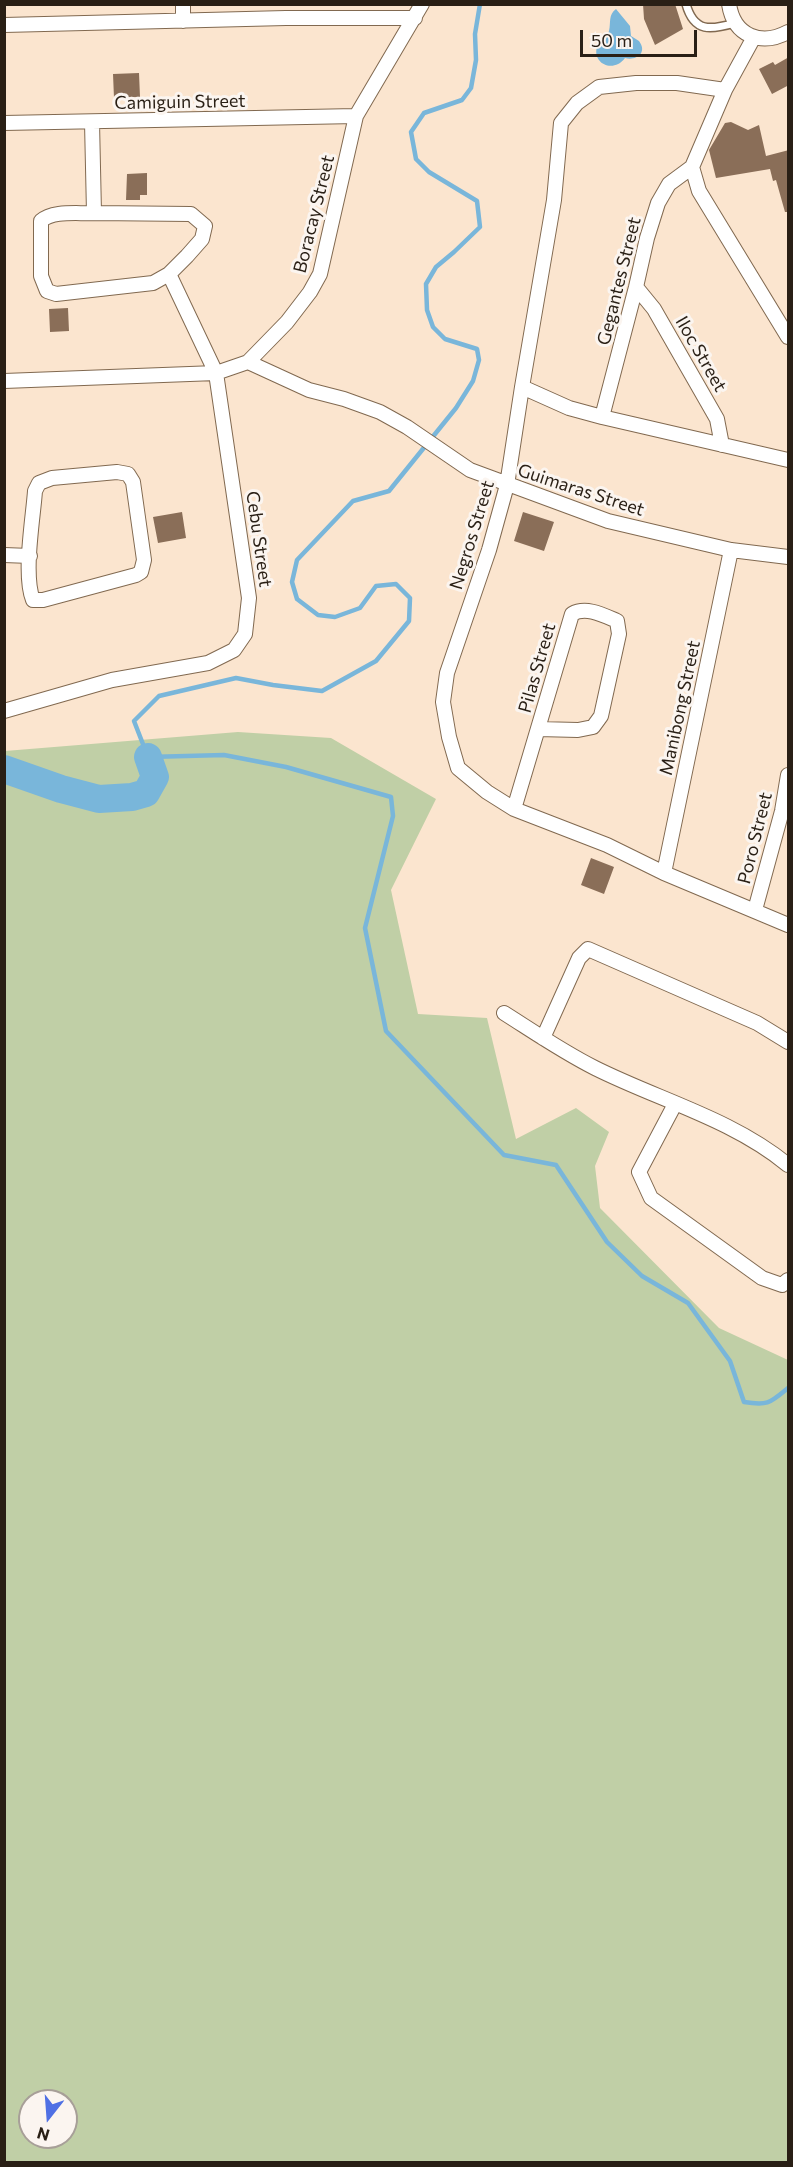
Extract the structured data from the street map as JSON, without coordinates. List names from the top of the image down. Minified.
{"streets":{"street":["Camiguin Street","Boracay Street","Gegantes Street","Iloc Street","Guimaras Street","Negros Street","Cebu Street","Pilas Street","Manibong Street","Poro Street"]},"crossings":[["Camiguin Street","Boracay Street"],["Boracay Street","Guimaras Street"],["Boracay Street","Cebu Street"],["Gegantes Street","Iloc Street"],["Guimaras Street","Negros Street"],["Guimaras Street","Manibong Street"],["Negros Street","Pilas Street"],["Negros Street","Manibong Street"],["Negros Street","Poro Street"]],"scale_bar":"50 m","north":"bottom"}
